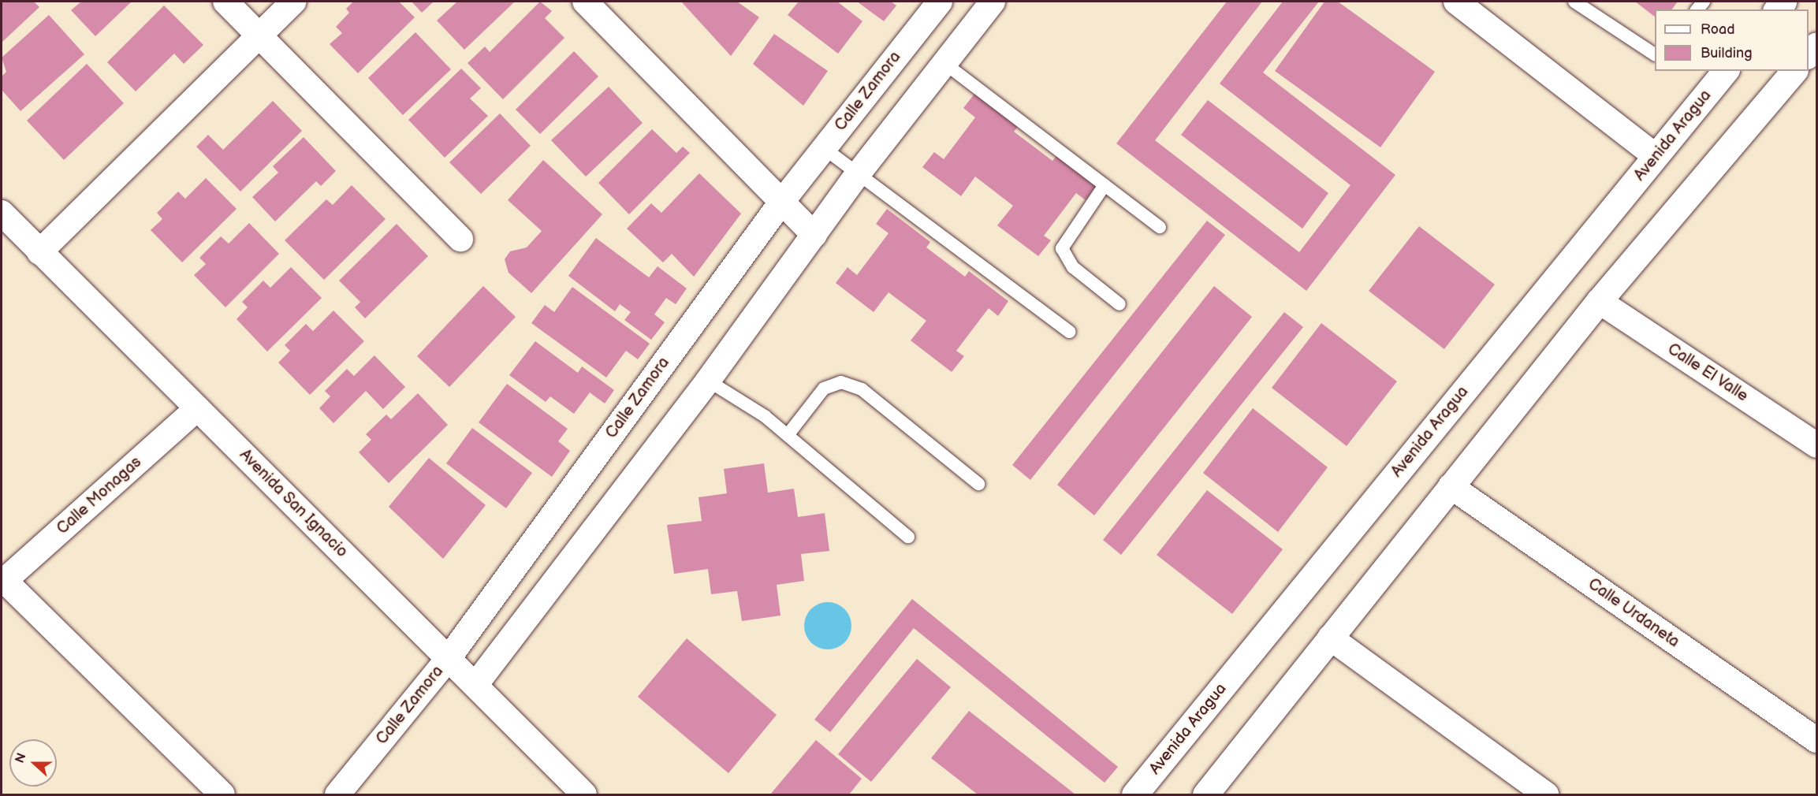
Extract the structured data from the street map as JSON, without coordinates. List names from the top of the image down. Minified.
{"streets":{"street":["Calle Zamora","Avenida Aragua","Calle El Valle","Calle Monagas","Avenida San Ignacio","Calle Urdaneta"]},"crossings":[["Calle Zamora","Avenida San Ignacio"],["Calle Monagas","Avenida San Ignacio"]],"legend":["Road","Building"],"north":"left"}
